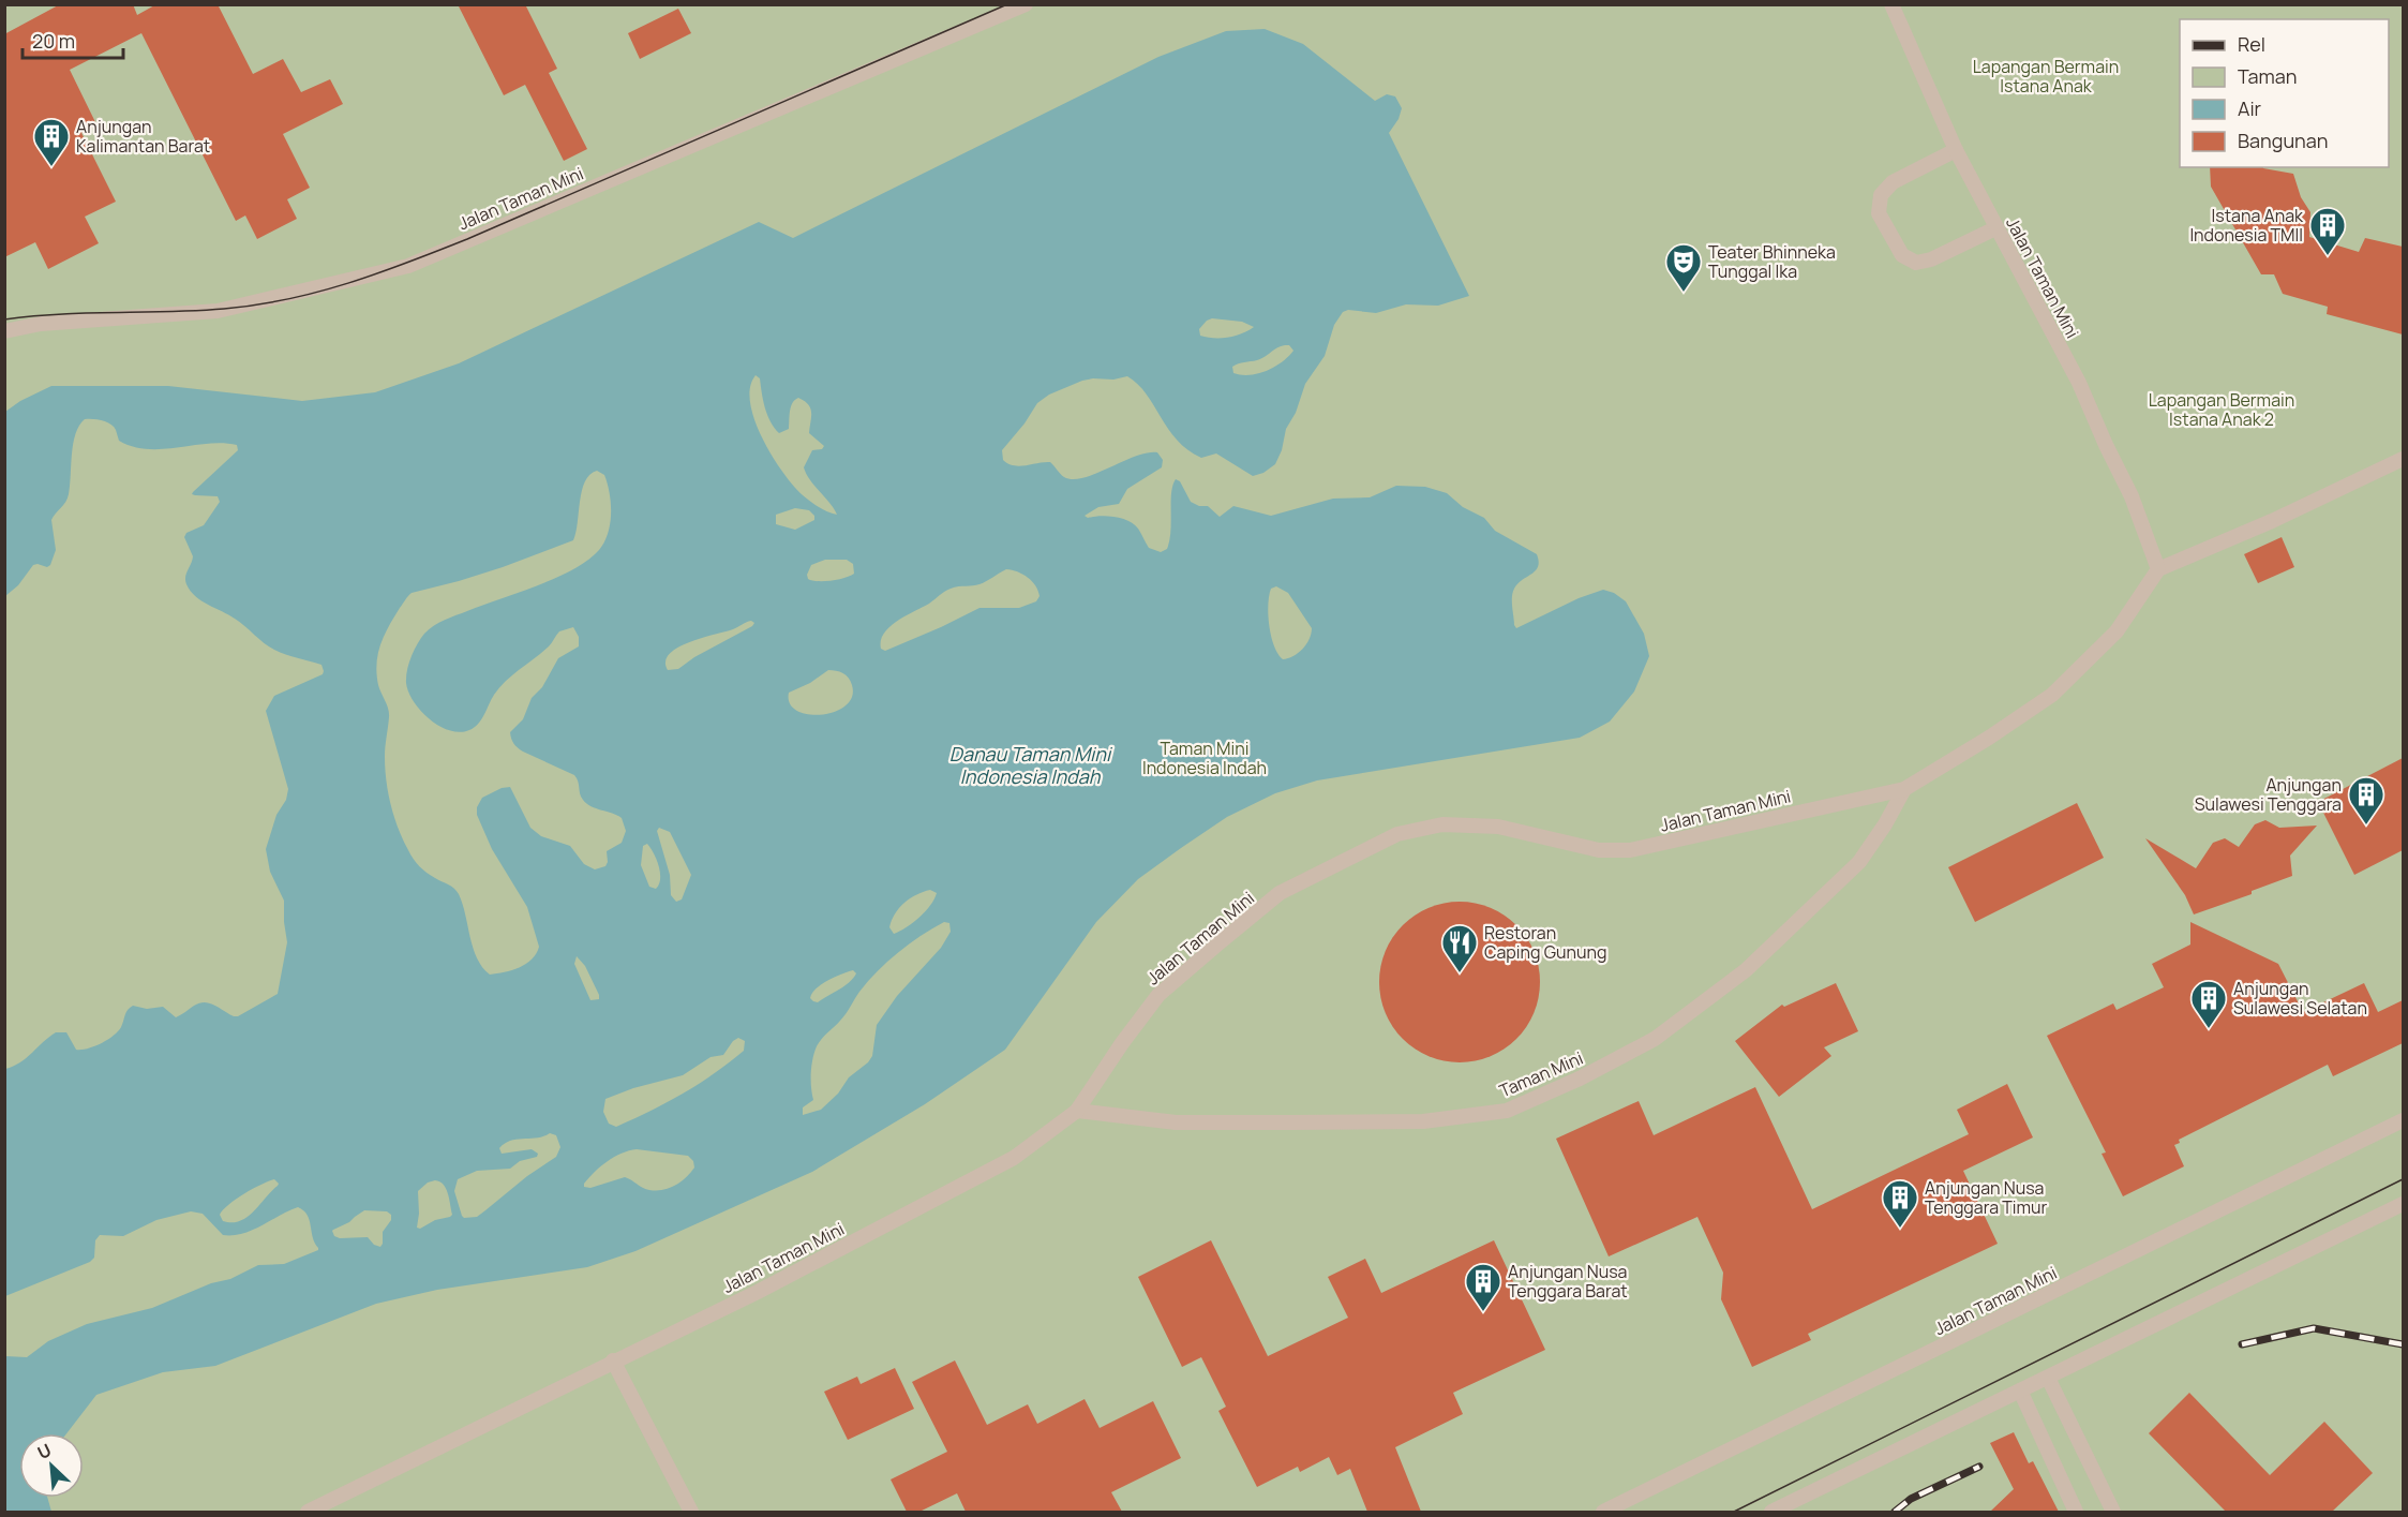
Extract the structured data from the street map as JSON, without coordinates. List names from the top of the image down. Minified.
{"streets":{"lane":["Jalan Taman Mini","Taman Mini"]},"crossings":[["Jalan Taman Mini","Taman Mini"]],"water":["Danau Taman Mini Indonesia Indah"],"parks":["Lapangan Bermain Istana Anak","Lapangan Bermain Istana Anak 2","Taman Mini Indonesia Indah"],"places":{"building":["Anjungan Kalimantan Barat","Istana Anak Indonesia TMII","Anjungan Sulawesi Tenggara","Anjungan Sulawesi Selatan","Anjungan Nusa Tenggara Timur","Anjungan Nusa Tenggara Barat"],"theatre":["Teater Bhinneka Tunggal Ika"],"restaurant":["Restoran Caping Gunung"]},"legend":["Rel","Taman","Air","Bangunan"],"scale_bar":"20 m","north":"top left"}
